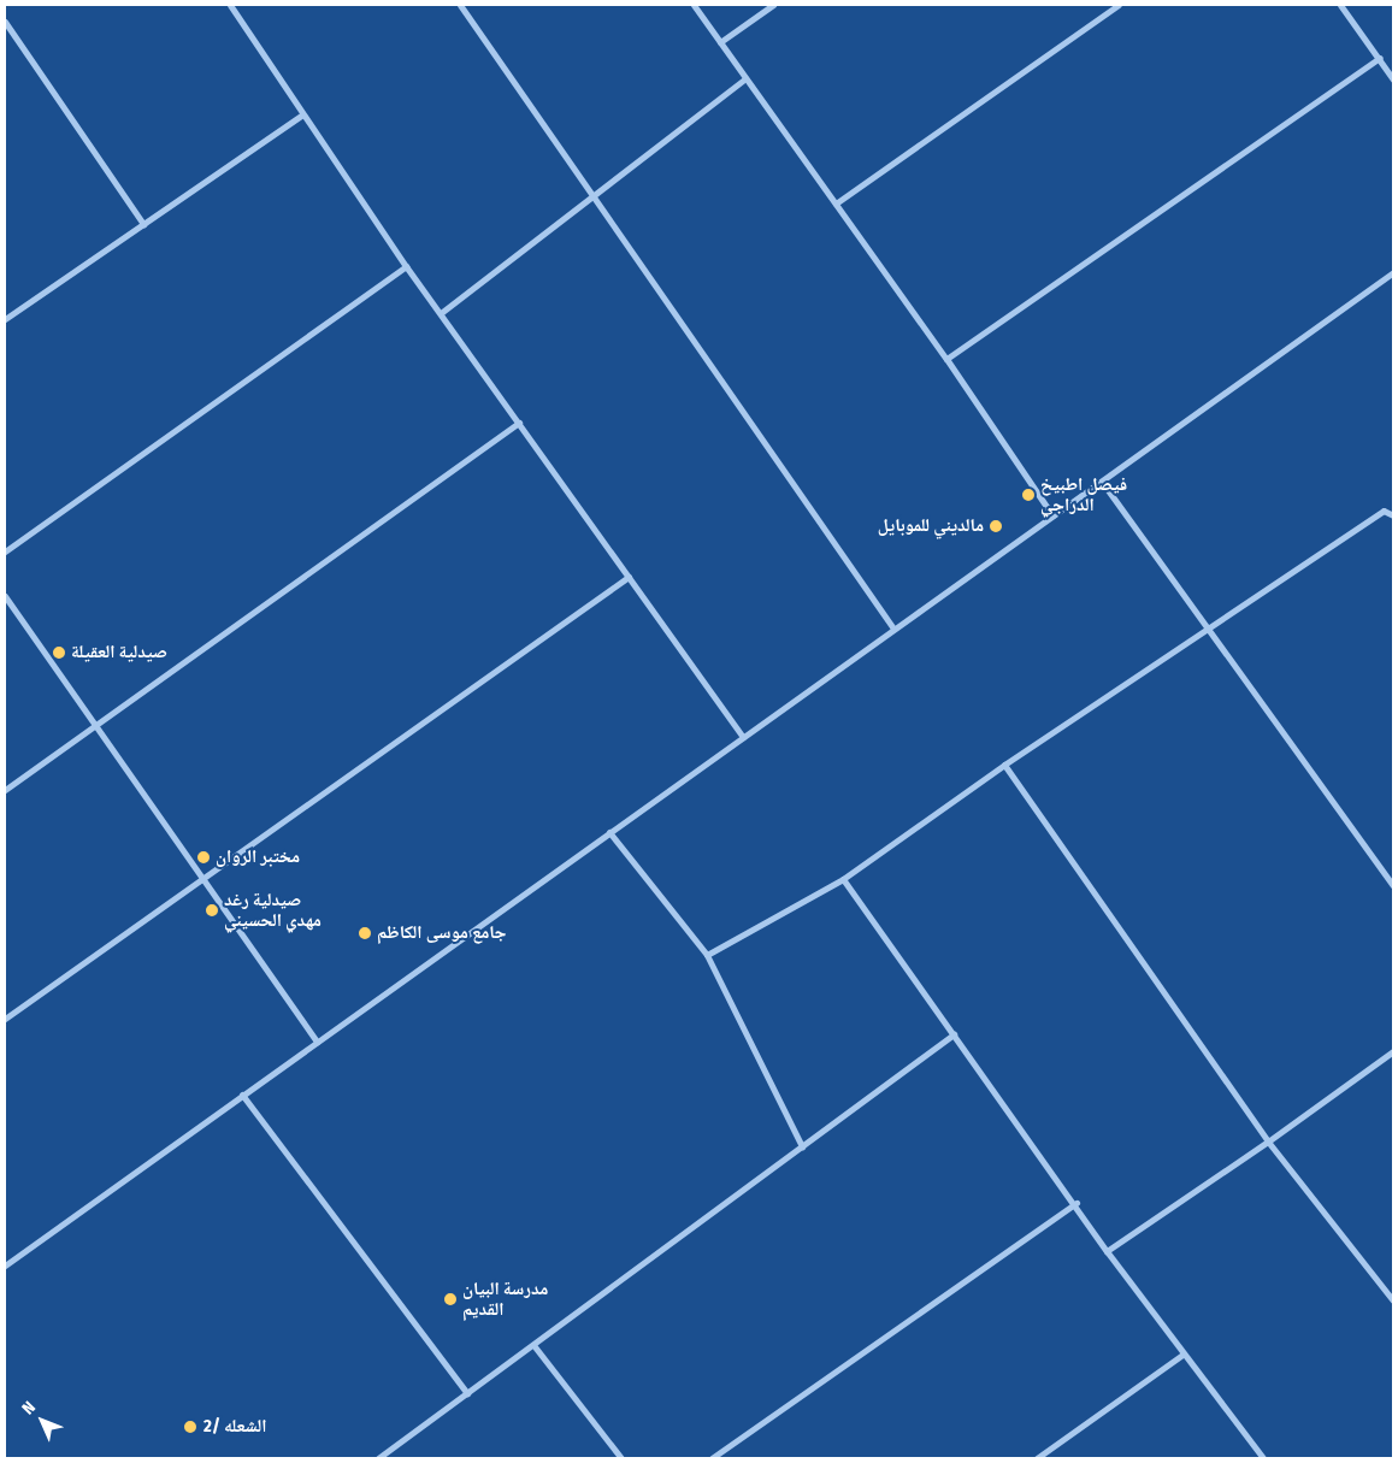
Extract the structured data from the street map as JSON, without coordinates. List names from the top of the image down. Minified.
{"places":["فيصل اطبيخ الدراجي","مالديني للموبايل","صيدلية العقيلة","مختبر الروان","صيدلية رغد مهدي الحسيني","جامع موسى الكاظم","مدرسة البيان القديم","الشعله /2"],"north":"top left"}
